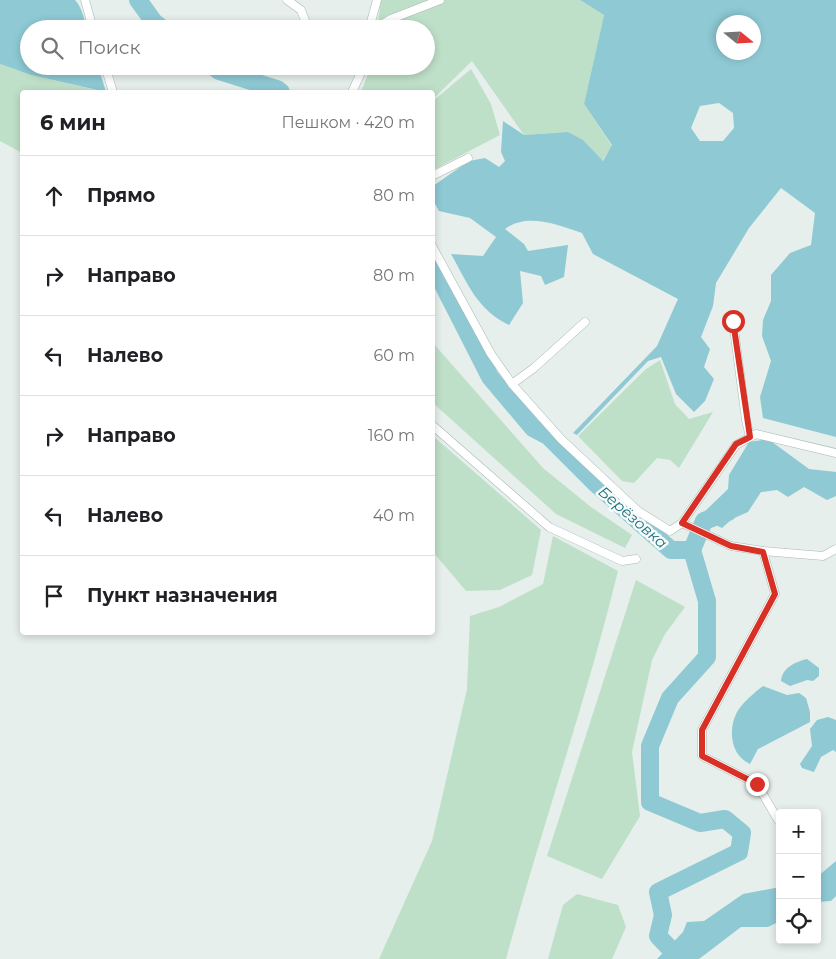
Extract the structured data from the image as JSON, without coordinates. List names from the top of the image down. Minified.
{"water":["Берёзовка"],"north":"right","page":{"search":"Поиск","heading":["6 мин","Пешком · 420 m"],"list":[["Прямо","80 m"],["Направо","80 m"],["Налево","60 m"],["Направо","160 m"],["Налево","40 m"],"Пункт назначения"],"map_buttons":["+","−"]}}
